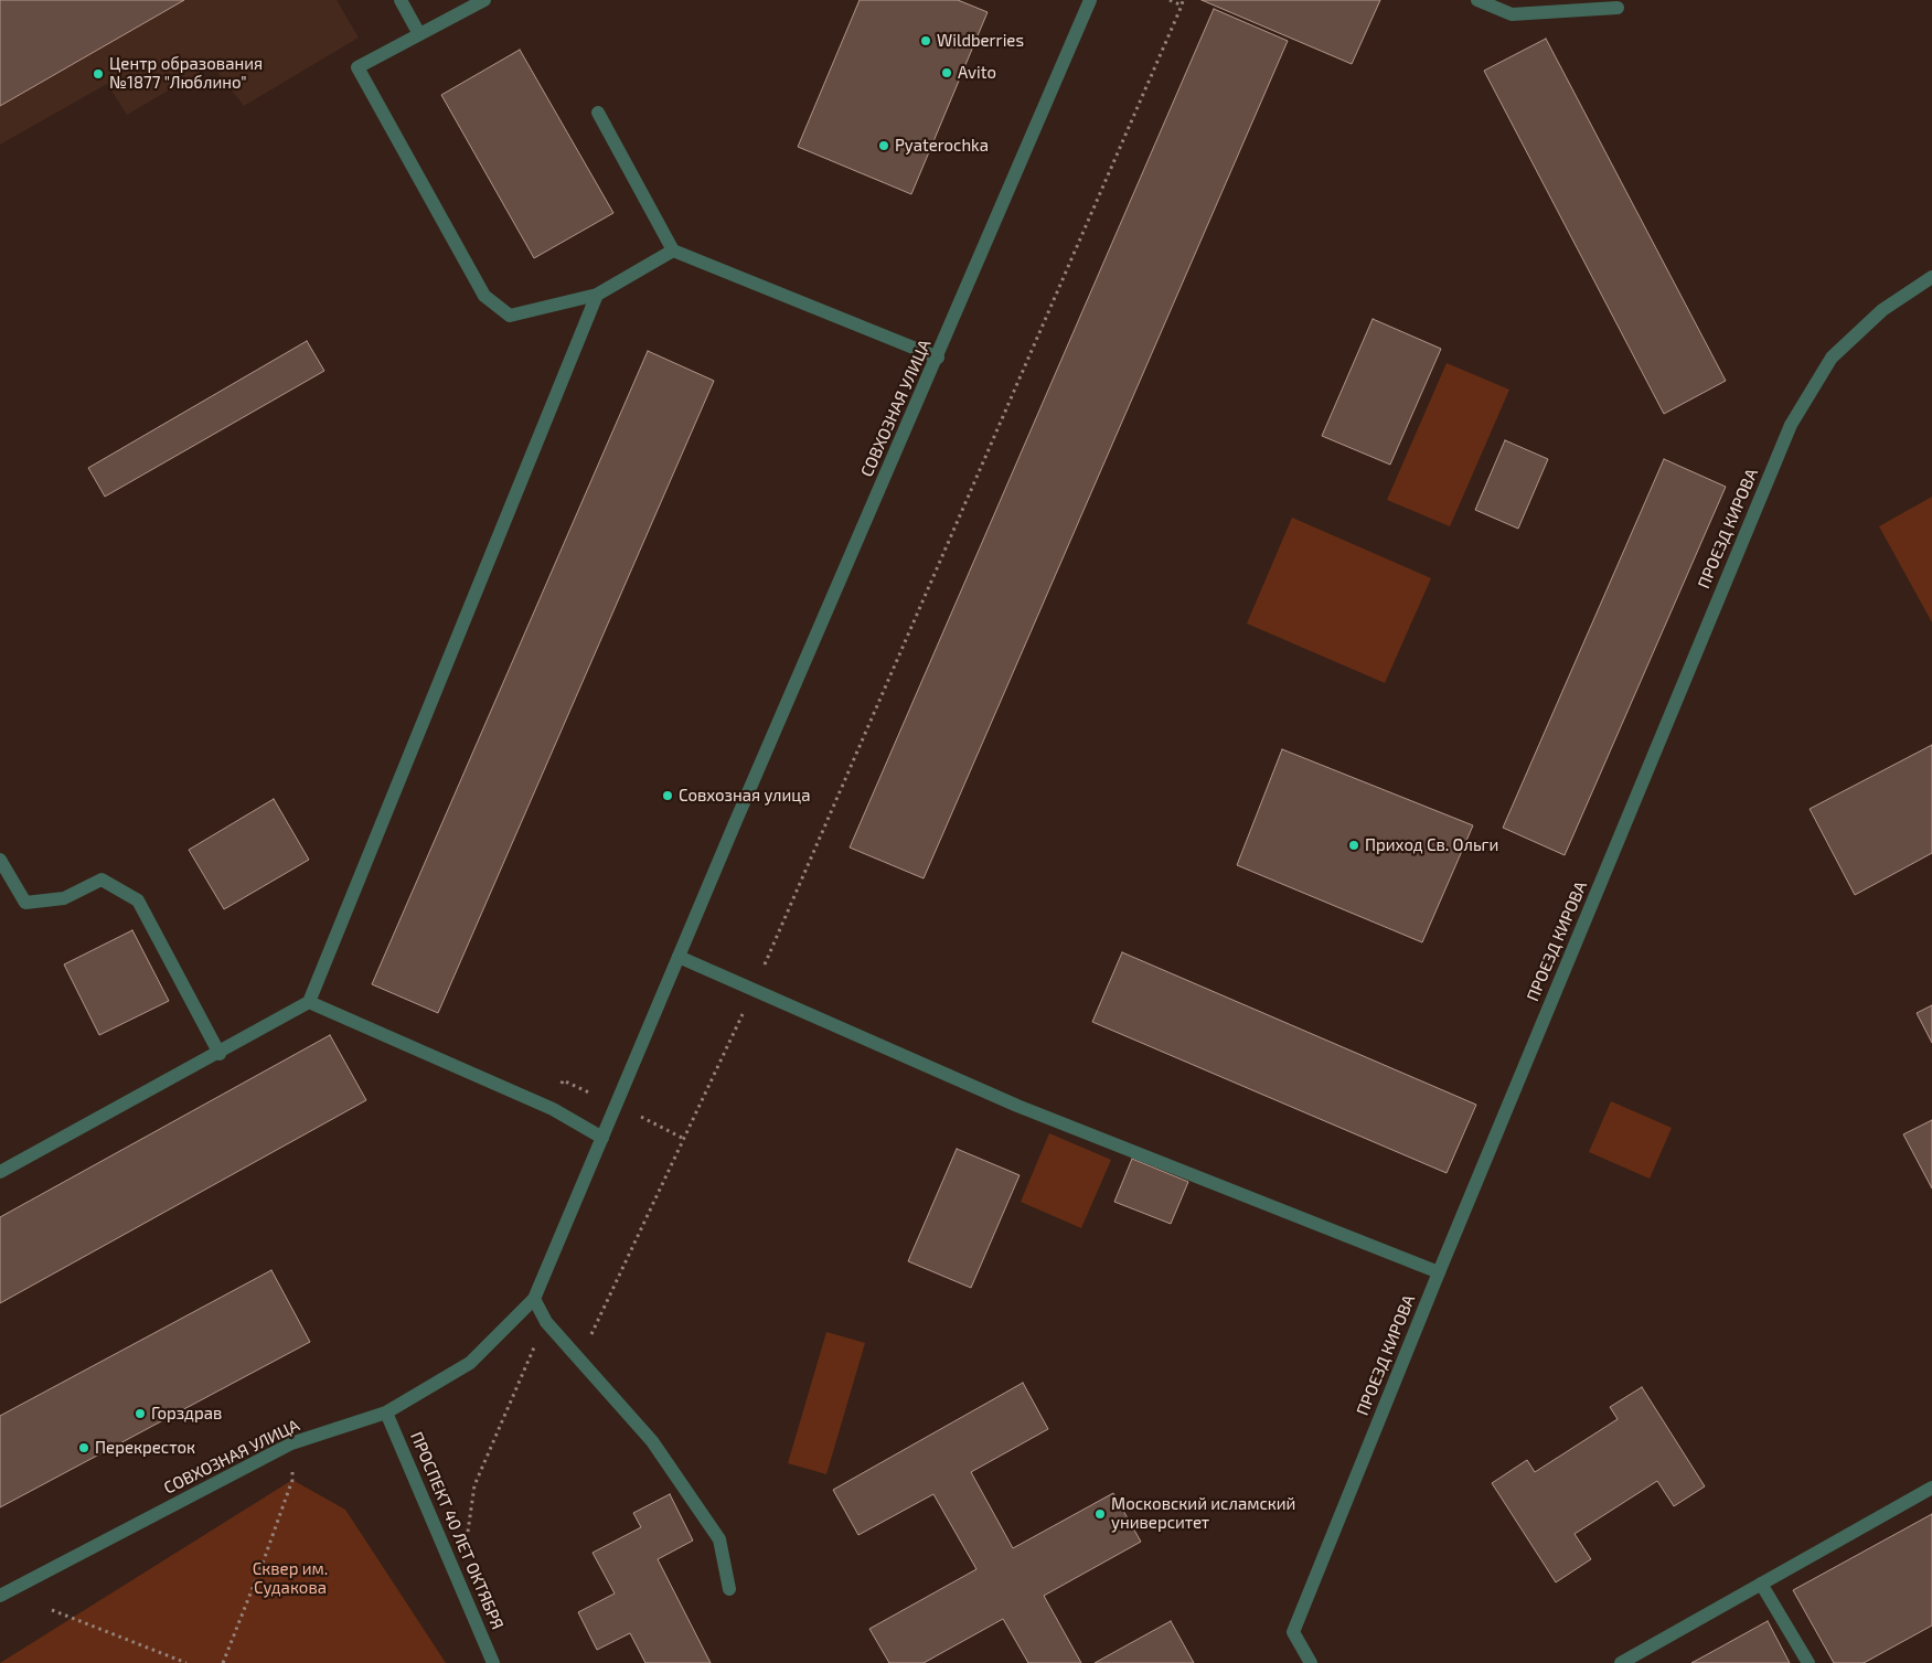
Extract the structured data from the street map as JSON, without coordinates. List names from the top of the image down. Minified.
{"streets":{"street":["СОВХОЗНАЯ УЛИЦА","ПРОЕЗД КИРОВА","ПРОСПЕКТ 40 ЛЕТ ОКТЯБРЯ"]},"crossings":[["СОВХОЗНАЯ УЛИЦА","ПРОСПЕКТ 40 ЛЕТ ОКТЯБРЯ"]],"parks":["Сквер им. Судакова"],"places":["Wildberries","Avito","Центр образования №1877 \"Люблино\"","Pyaterochka","Совхозная улица","Приход Св. Ольги","Горздрав","Перекресток","Московский исламский университет"]}
